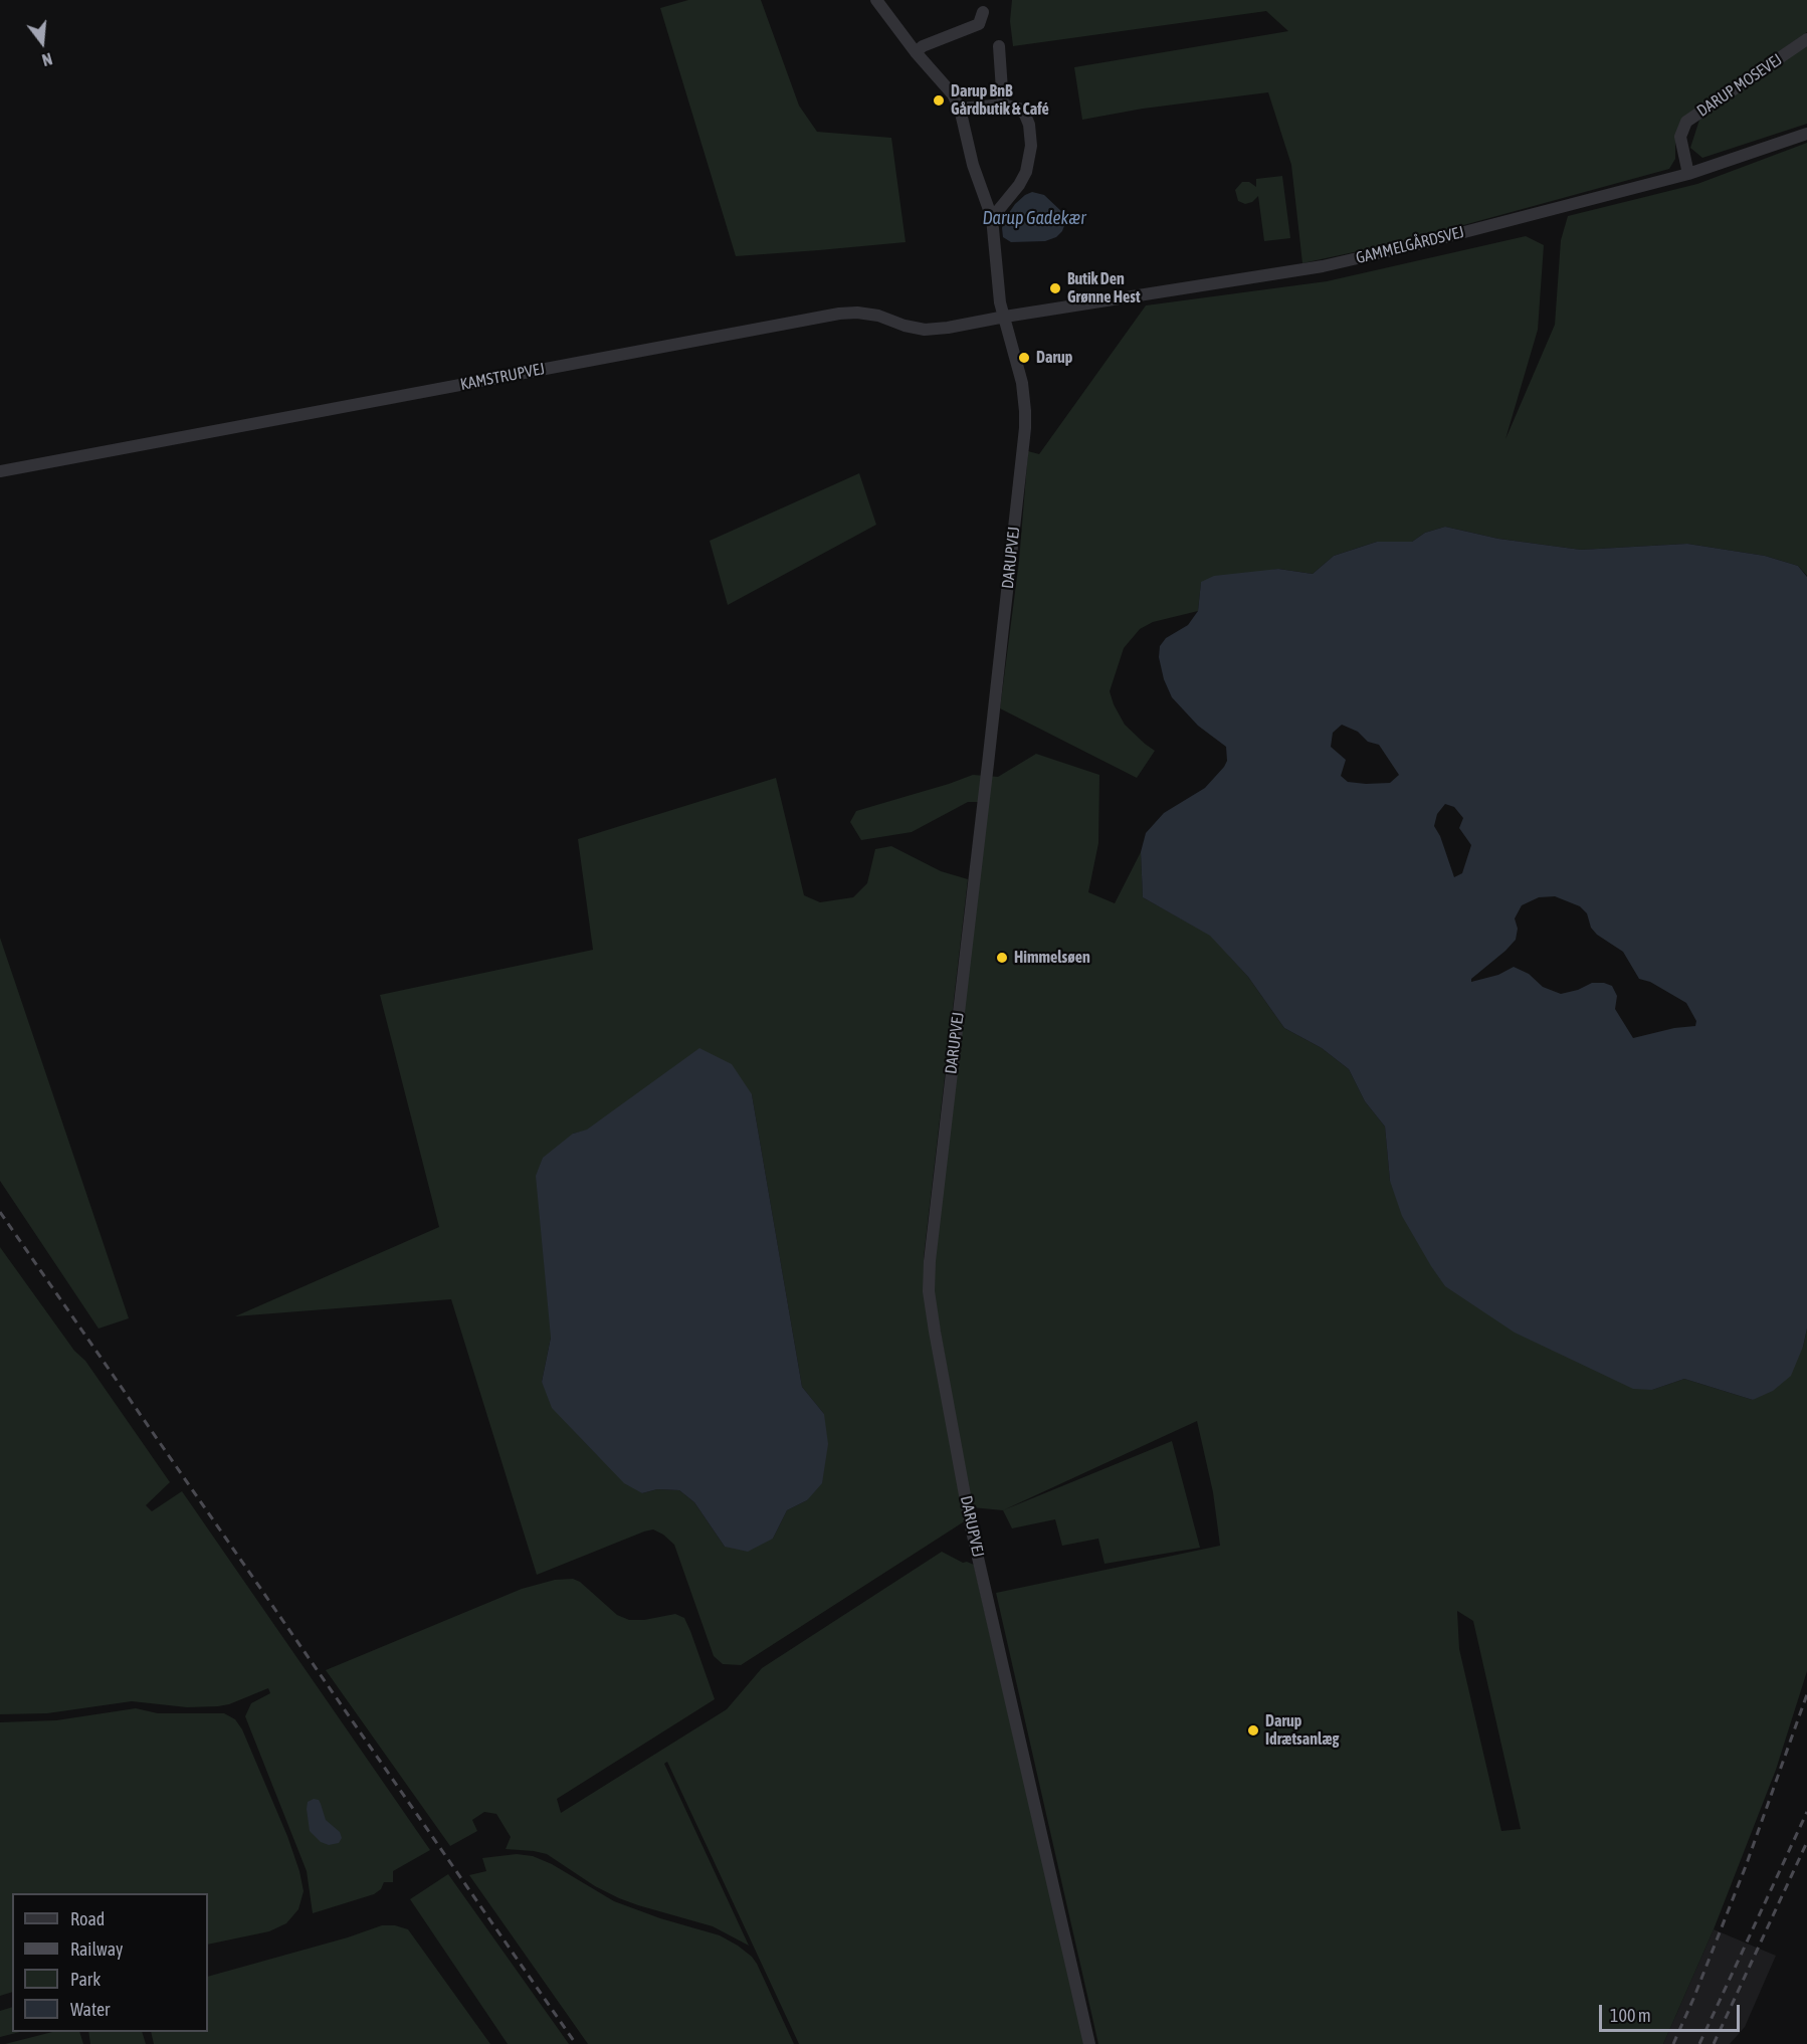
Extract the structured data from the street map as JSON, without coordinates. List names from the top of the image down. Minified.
{"streets":{"street":["DARUP MOSEVEJ","GAMMELGÅRDSVEJ","KAMSTRUPVEJ","DARUPVEJ"]},"crossings":[["DARUP MOSEVEJ","GAMMELGÅRDSVEJ"],["GAMMELGÅRDSVEJ","KAMSTRUPVEJ"],["GAMMELGÅRDSVEJ","DARUPVEJ"],["KAMSTRUPVEJ","DARUPVEJ"]],"water":["Darup Gadekær"],"places":["Darup BnB Gårdbutik & Café","Butik Den Grønne Hest","Darup","Himmelsøen","Darup Idrætsanlæg"],"legend":["Road","Railway","Park","Water"],"scale_bar":"100 m","north":"bottom"}
